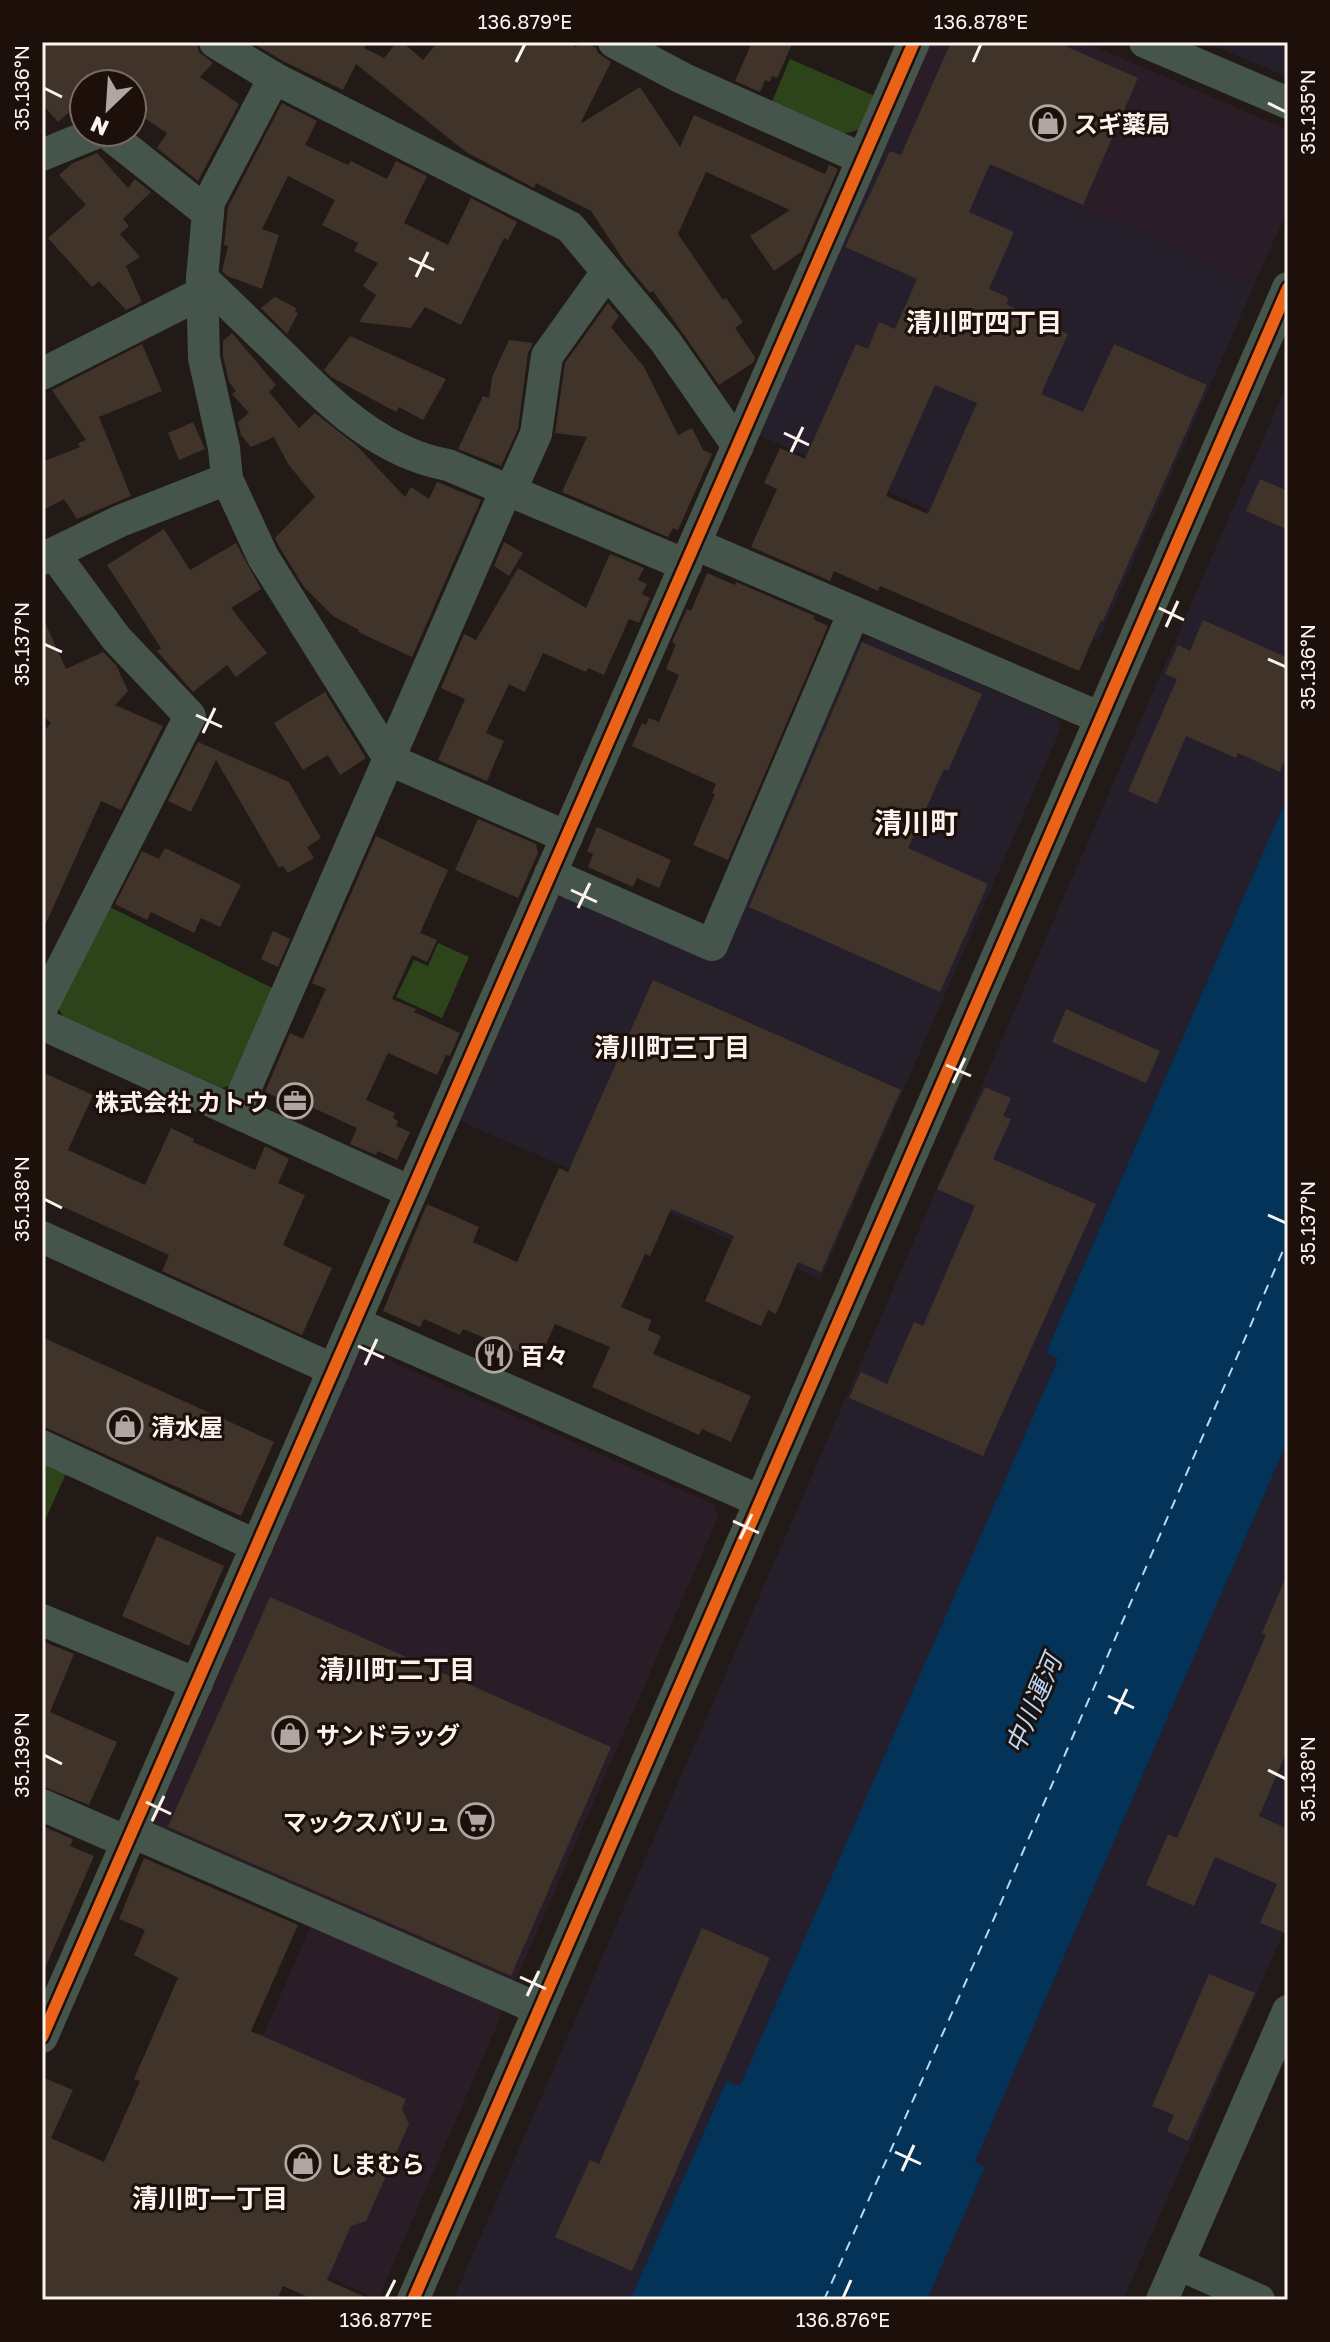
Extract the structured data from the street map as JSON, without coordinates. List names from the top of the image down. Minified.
{"districts":["清川町四丁目","清川町","清川町三丁目","清川町二丁目","清川町一丁目"],"water":["中川運河"],"places":{"shop":["スギ薬局","清水屋","サンドラッグ","しまむら"],"office":["株式会社 カトウ"],"restaurant":["百々"],"supermarket":["マックスバリュ"]},"north":"bottom left","coordinates":["136.879°E","136.878°E","35.136°N","35.135°N","35.137°N","35.138°N","35.139°N","136.877°E","136.876°E"]}
